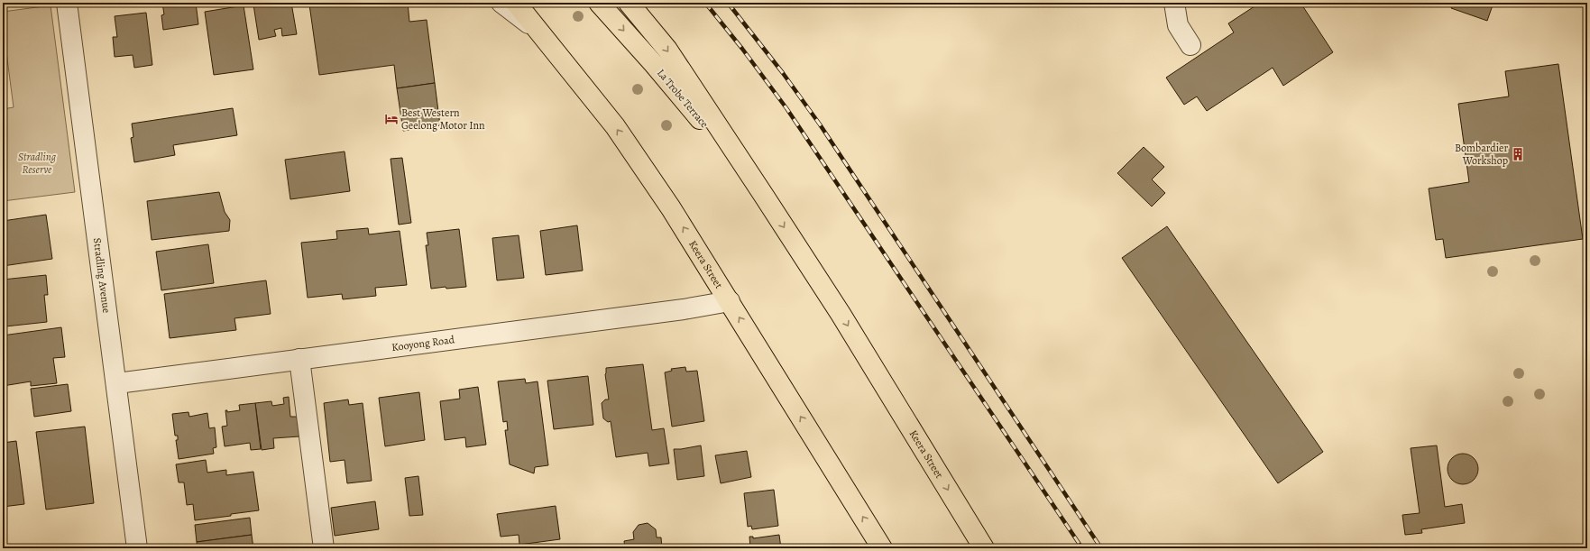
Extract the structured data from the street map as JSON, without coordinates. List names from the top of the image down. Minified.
{"streets":{"highway":["La Trobe Terrace","Keera Street"],"street":["Stradling Avenue","Kooyong Road"]},"crossings":[["La Trobe Terrace","Keera Street"],["Keera Street","Kooyong Road"],["Stradling Avenue","Kooyong Road"]],"parks":["Stradling Reserve"],"places":{"hotel":["Best Western Geelong Motor Inn"],"building":["Bombardier Workshop"]}}
